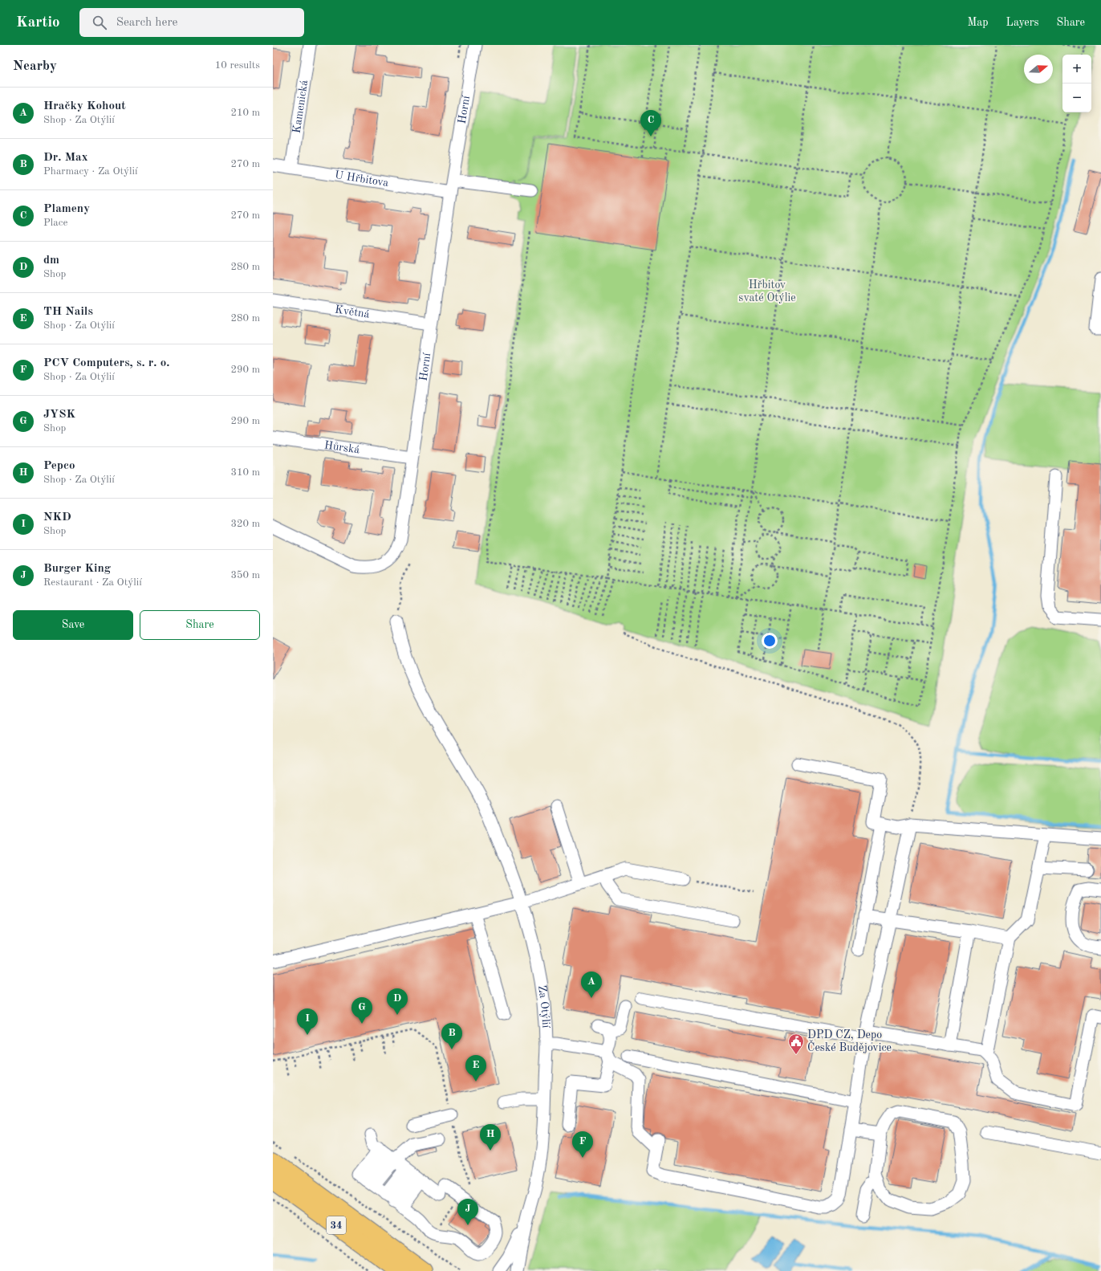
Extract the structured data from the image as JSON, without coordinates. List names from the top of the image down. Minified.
{"streets":{"highway":["34"],"street":["Kamenická","Horní","U Hřbitova","Květná","Hůrská","Za Otýlií"]},"crossings":[["Kamenická","U Hřbitova"],["Horní","U Hřbitova"],["Horní","Květná"],["Horní","Hůrská"]],"parks":["Hřbitov svaté Otýlie"],"places":{"public building":["DPD CZ, Depo České Budějovice"]},"north":"right","page":{"header":"Kartio","search":"Search here","nav":["Map","Layers","Share"],"heading":["Nearby","10 results"],"map_buttons":["+","−"],"list":[{"mark":"A","name":"Hračky Kohout","note":"Shop · Za Otýlií","value":"210 m"},{"mark":"B","name":"Dr. Max","note":"Pharmacy · Za Otýlií","value":"270 m"},{"mark":"C","name":"Plameny","note":"Place","value":"270 m"},{"mark":"D","name":"dm","note":"Shop","value":"280 m"},{"mark":"E","name":"TH Nails","note":"Shop · Za Otýlií","value":"280 m"},{"mark":"F","name":"PCV Computers, s. r. o.","note":"Shop · Za Otýlií","value":"290 m"},{"mark":"G","name":"JYSK","note":"Shop","value":"290 m"},{"mark":"H","name":"Pepco","note":"Shop · Za Otýlií","value":"310 m"},{"mark":"I","name":"NKD","note":"Shop","value":"320 m"},{"mark":"J","name":"Burger King","note":"Restaurant · Za Otýlií","value":"350 m"}],"pins":["C","A","D","G","I","B","E","H","F","J"],"buttons":["Save","Share"]}}
